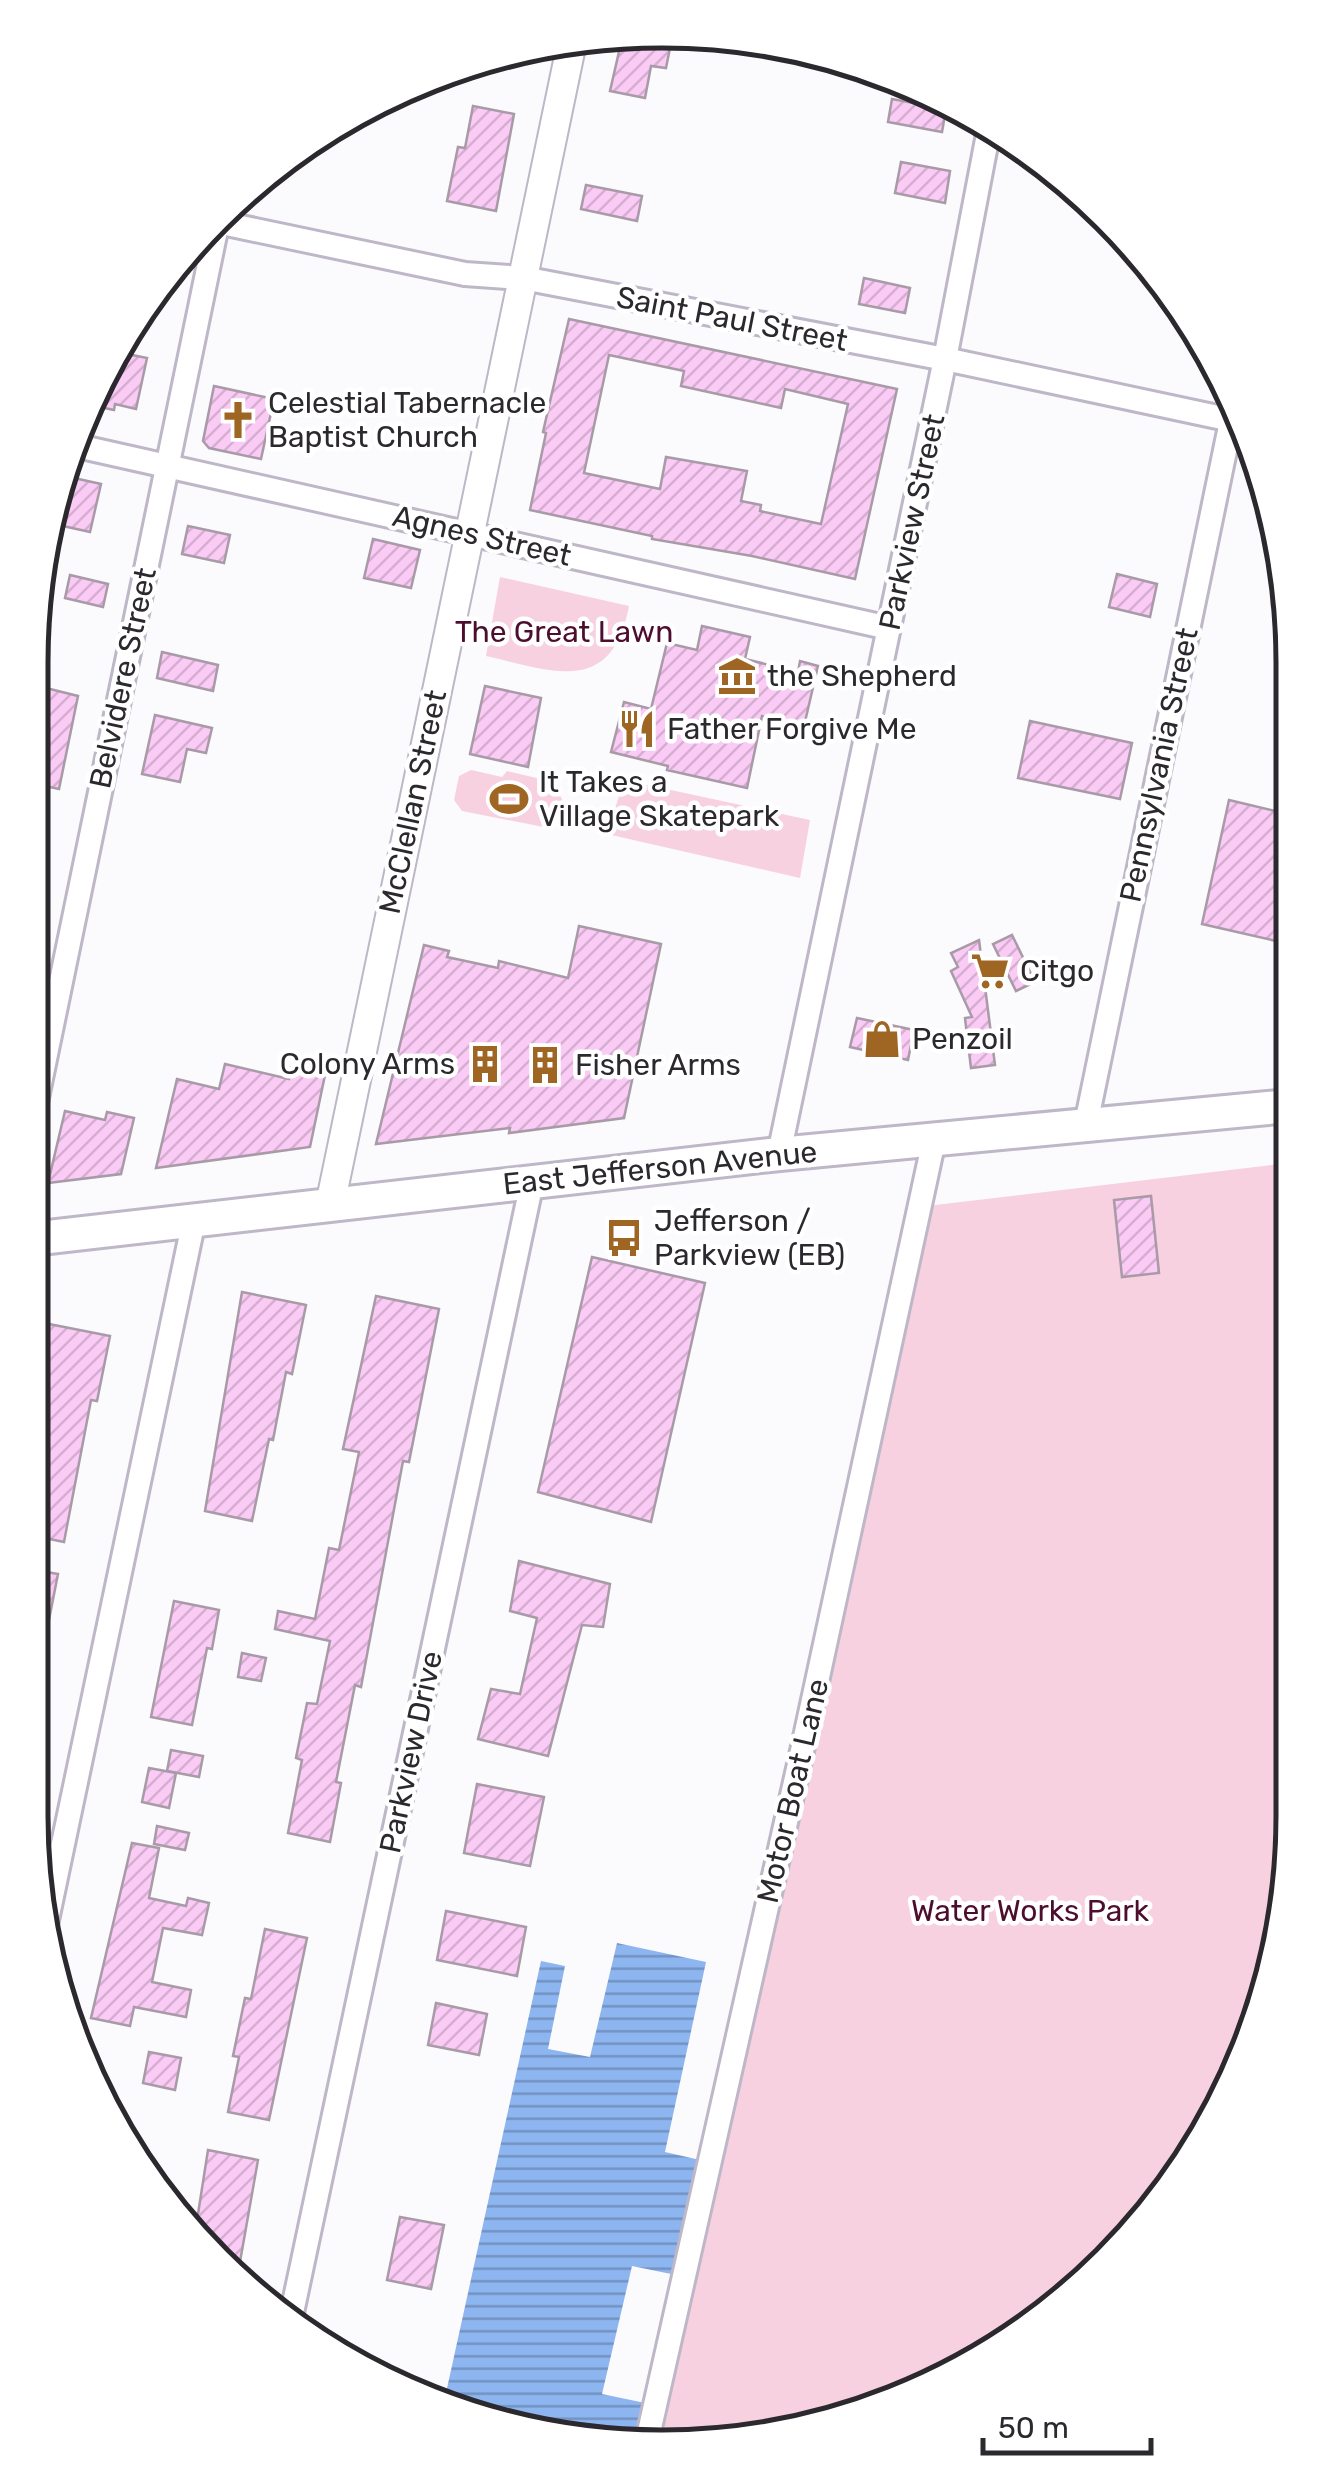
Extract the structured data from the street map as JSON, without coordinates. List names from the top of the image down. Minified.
{"streets":{"main road":["East Jefferson Avenue"],"street":["Saint Paul Street","Parkview Street","Agnes Street","Belvidere Street","Pennsylvania Street","McClellan Street","Parkview Drive","Motor Boat Lane"]},"crossings":[["Saint Paul Street","Parkview Street"],["Saint Paul Street","McClellan Street"],["Parkview Street","Agnes Street"],["Parkview Street","East Jefferson Avenue"],["Agnes Street","Belvidere Street"],["Agnes Street","McClellan Street"],["Pennsylvania Street","East Jefferson Avenue"],["McClellan Street","East Jefferson Avenue"],["East Jefferson Avenue","Parkview Drive"],["East Jefferson Avenue","Motor Boat Lane"]],"parks":["The Great Lawn","Water Works Park"],"places":{"church":["Celestial Tabernacle Baptist Church"],"museum":["the Shepherd"],"restaurant":["Father Forgive Me"],"sports":["It Takes a Village Skatepark"],"supermarket":["Citgo"],"shop":["Penzoil"],"building":["Colony Arms","Fisher Arms"],"bus stop":["Jefferson / Parkview (EB)"]},"scale_bar":"50 m"}
